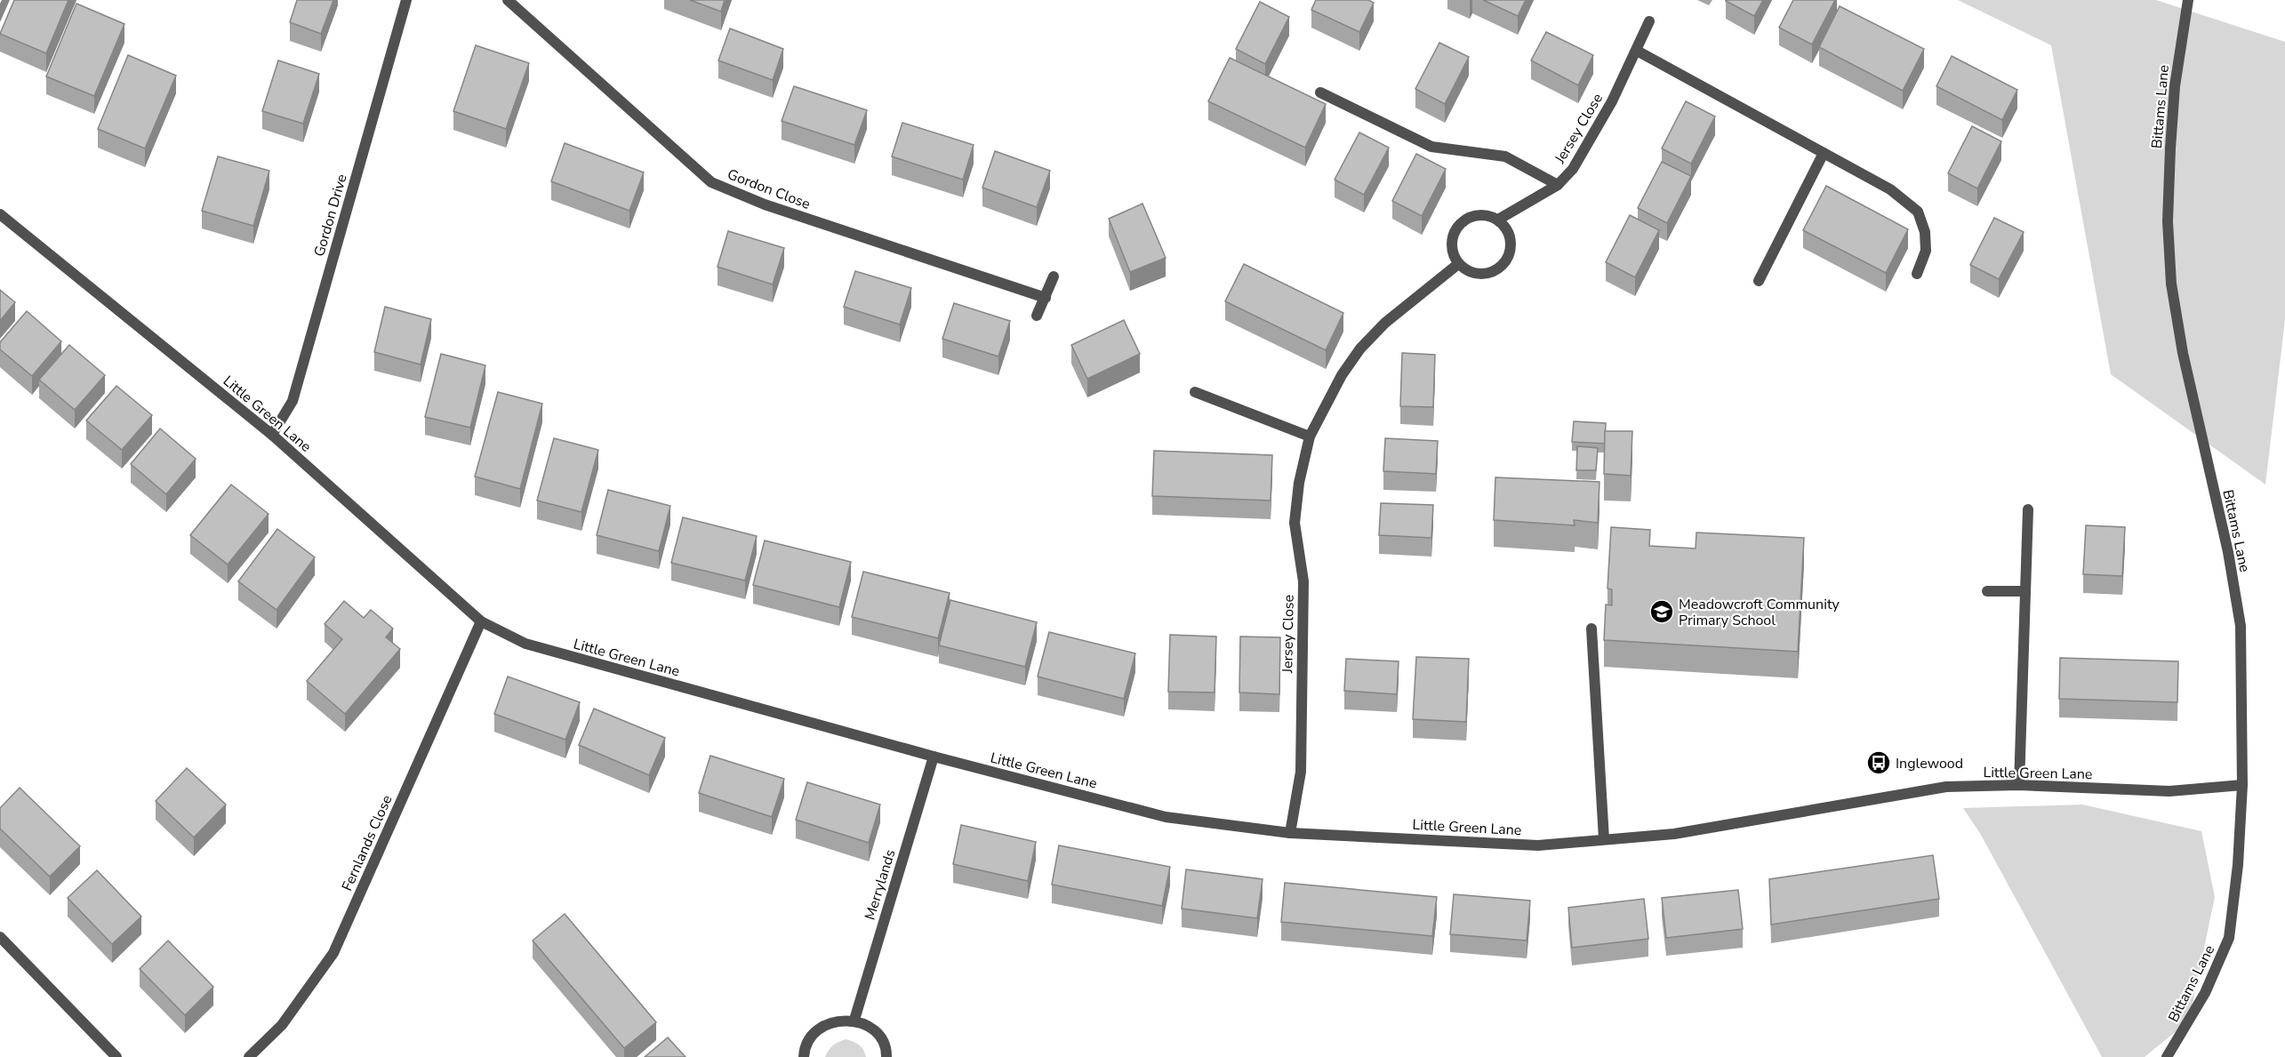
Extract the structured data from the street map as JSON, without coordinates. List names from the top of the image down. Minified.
{"streets":{"street":["Bittams Lane","Jersey Close","Gordon Close","Gordon Drive","Little Green Lane","Fernlands Close","Merrylands"]},"crossings":[["Bittams Lane","Little Green Lane"],["Jersey Close","Little Green Lane"],["Gordon Drive","Little Green Lane"],["Little Green Lane","Fernlands Close"],["Little Green Lane","Merrylands"]],"places":{"school or university":["Meadowcroft Community Primary School"],"bus stop":["Inglewood"]}}
